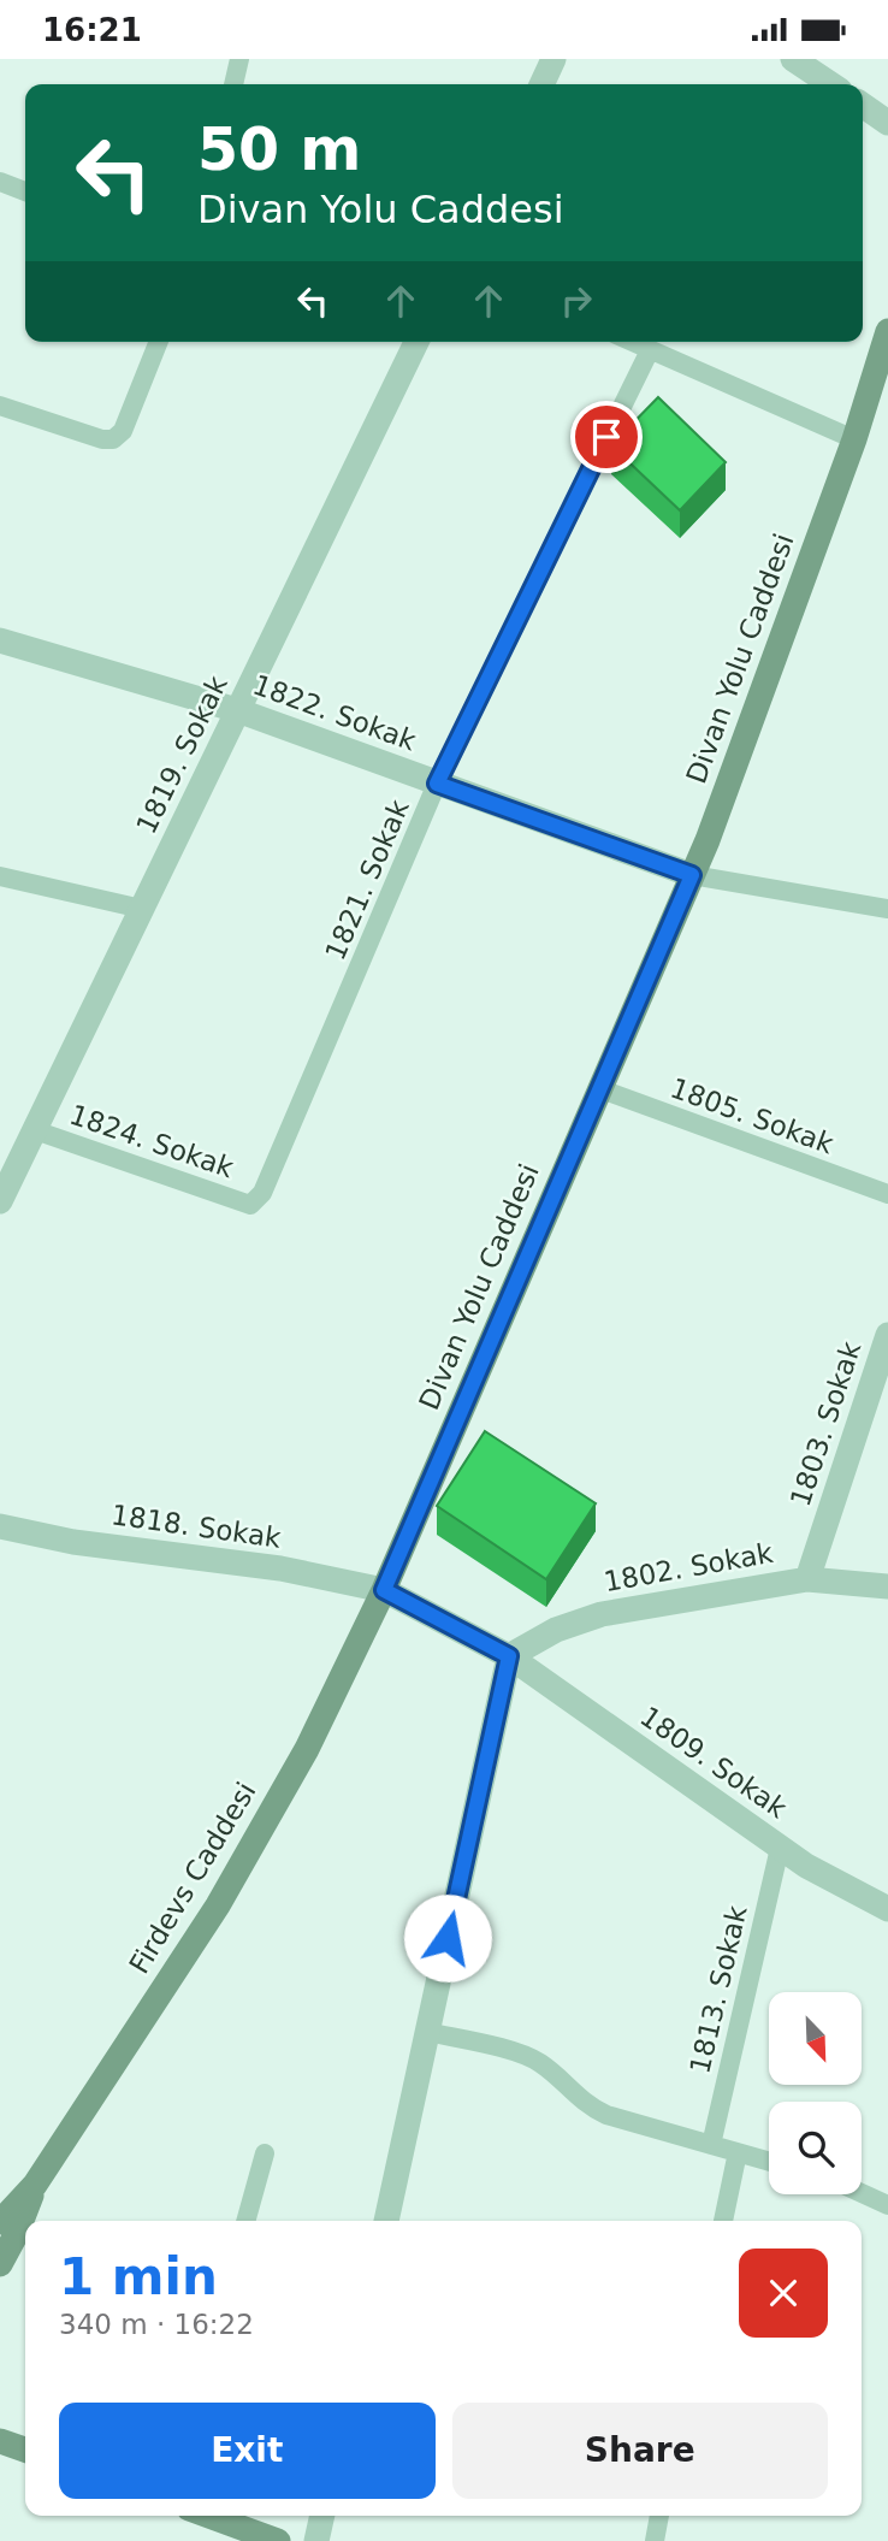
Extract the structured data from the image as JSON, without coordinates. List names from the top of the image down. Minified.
{"streets":{"street":["Divan Yolu Caddesi","1822. Sokak","1819. Sokak","1803. Sokak","1818. Sokak","1802. Sokak","1809. Sokak","Firdevs Caddesi"],"lane":["1821. Sokak","1805. Sokak","1824. Sokak","1813. Sokak"]},"crossings":[["Divan Yolu Caddesi","1822. Sokak"],["Divan Yolu Caddesi","1805. Sokak"],["Divan Yolu Caddesi","1818. Sokak"],["Divan Yolu Caddesi","Firdevs Caddesi"],["1822. Sokak","1819. Sokak"],["1822. Sokak","1821. Sokak"],["1819. Sokak","1824. Sokak"],["1821. Sokak","1824. Sokak"],["1803. Sokak","1802. Sokak"],["1818. Sokak","Firdevs Caddesi"],["1802. Sokak","1809. Sokak"],["1809. Sokak","1813. Sokak"]],"north":"bottom right","page":{"status":"16:21","turn":["50 m","Divan Yolu Caddesi"],"heading":["1 min","340 m · 16:22"],"buttons":["Exit","Share"]}}
